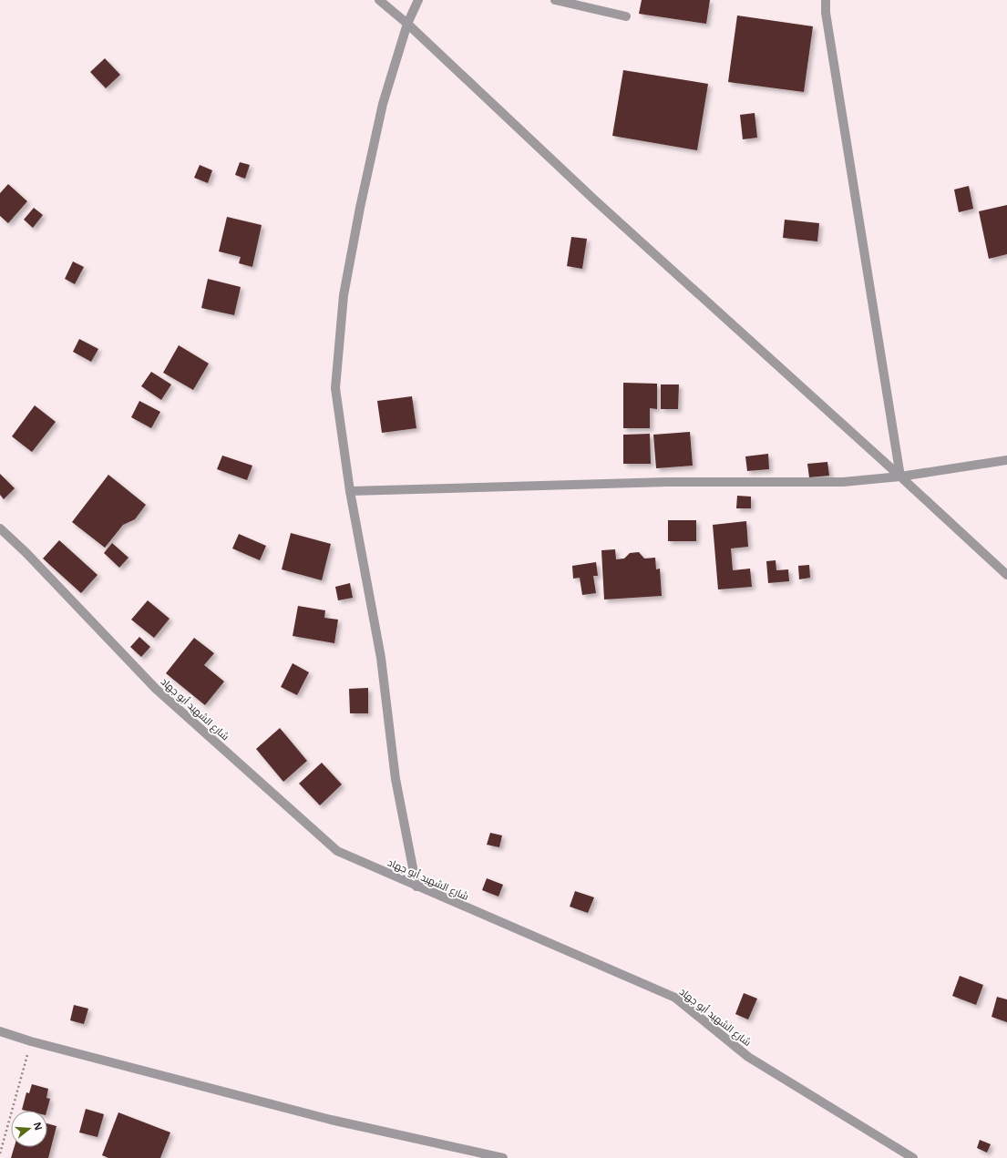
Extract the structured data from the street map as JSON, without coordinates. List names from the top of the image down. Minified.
{"streets":{"street":["شارع الشهيد أبو جهاد"]},"north":"right"}
